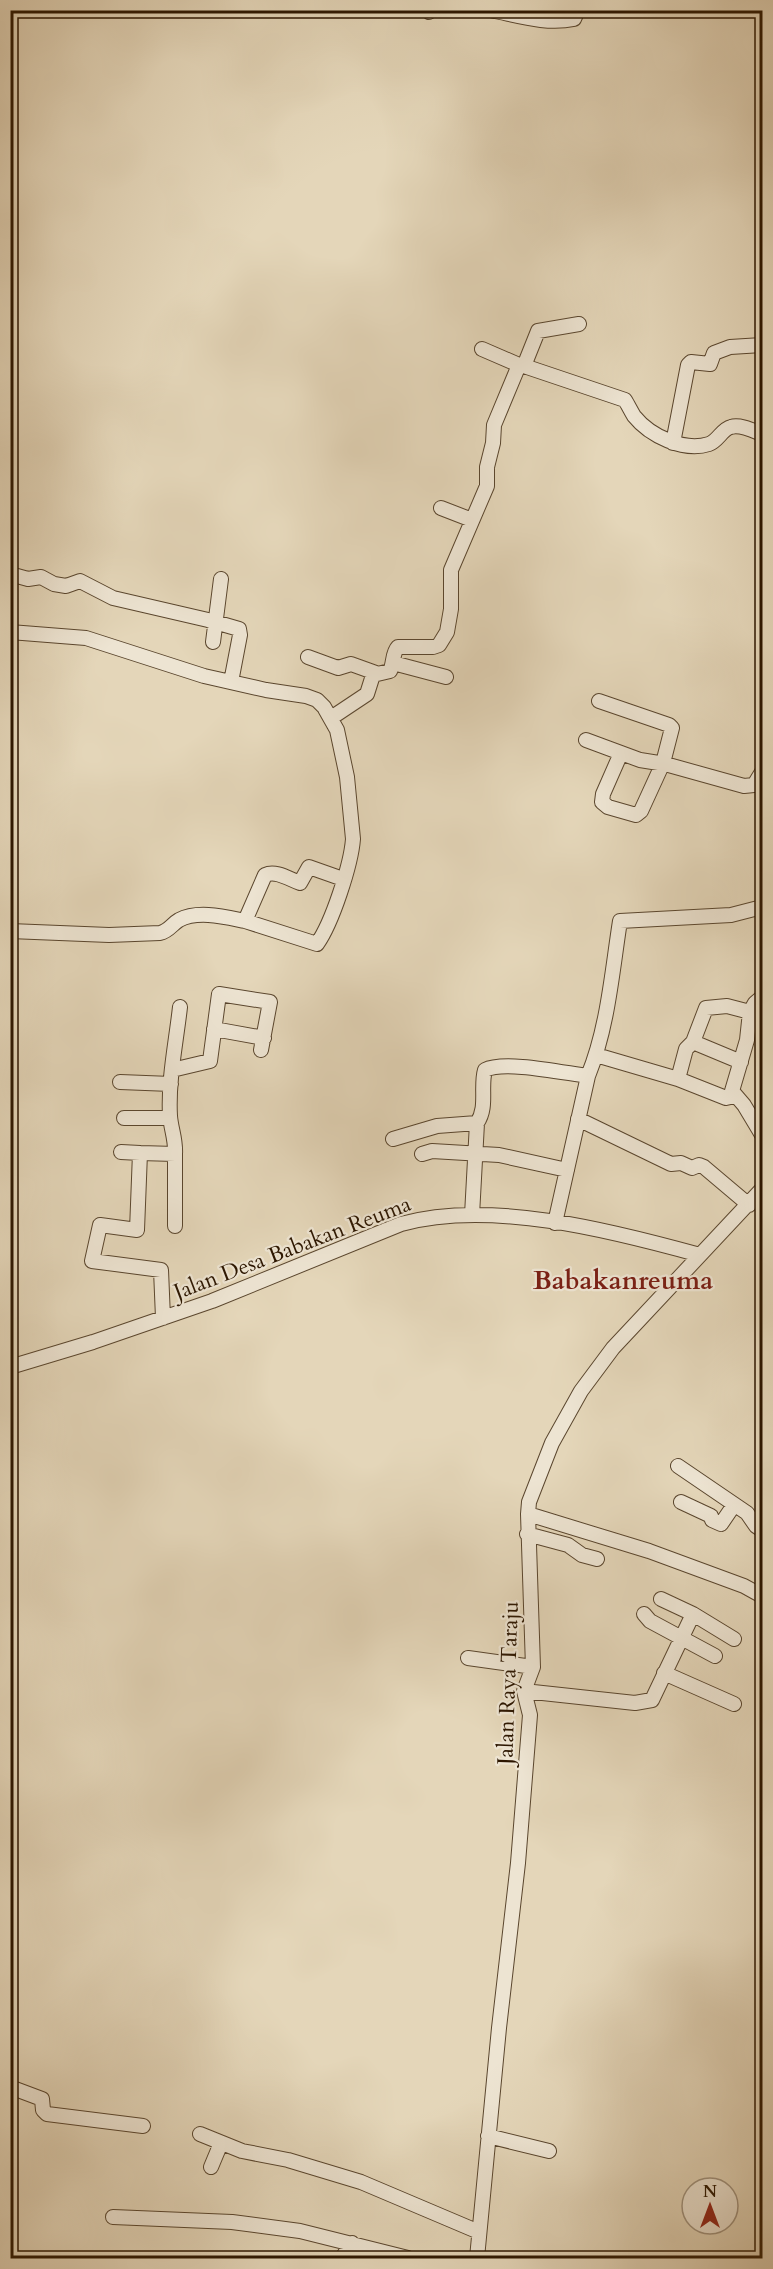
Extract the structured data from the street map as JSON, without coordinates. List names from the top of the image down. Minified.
{"streets":{"street":["Jalan Desa Babakan Reuma","Jalan Raya Taraju"]},"crossings":[["Jalan Desa Babakan Reuma","Jalan Raya Taraju"]],"districts":["Babakanreuma"],"north":"top"}
